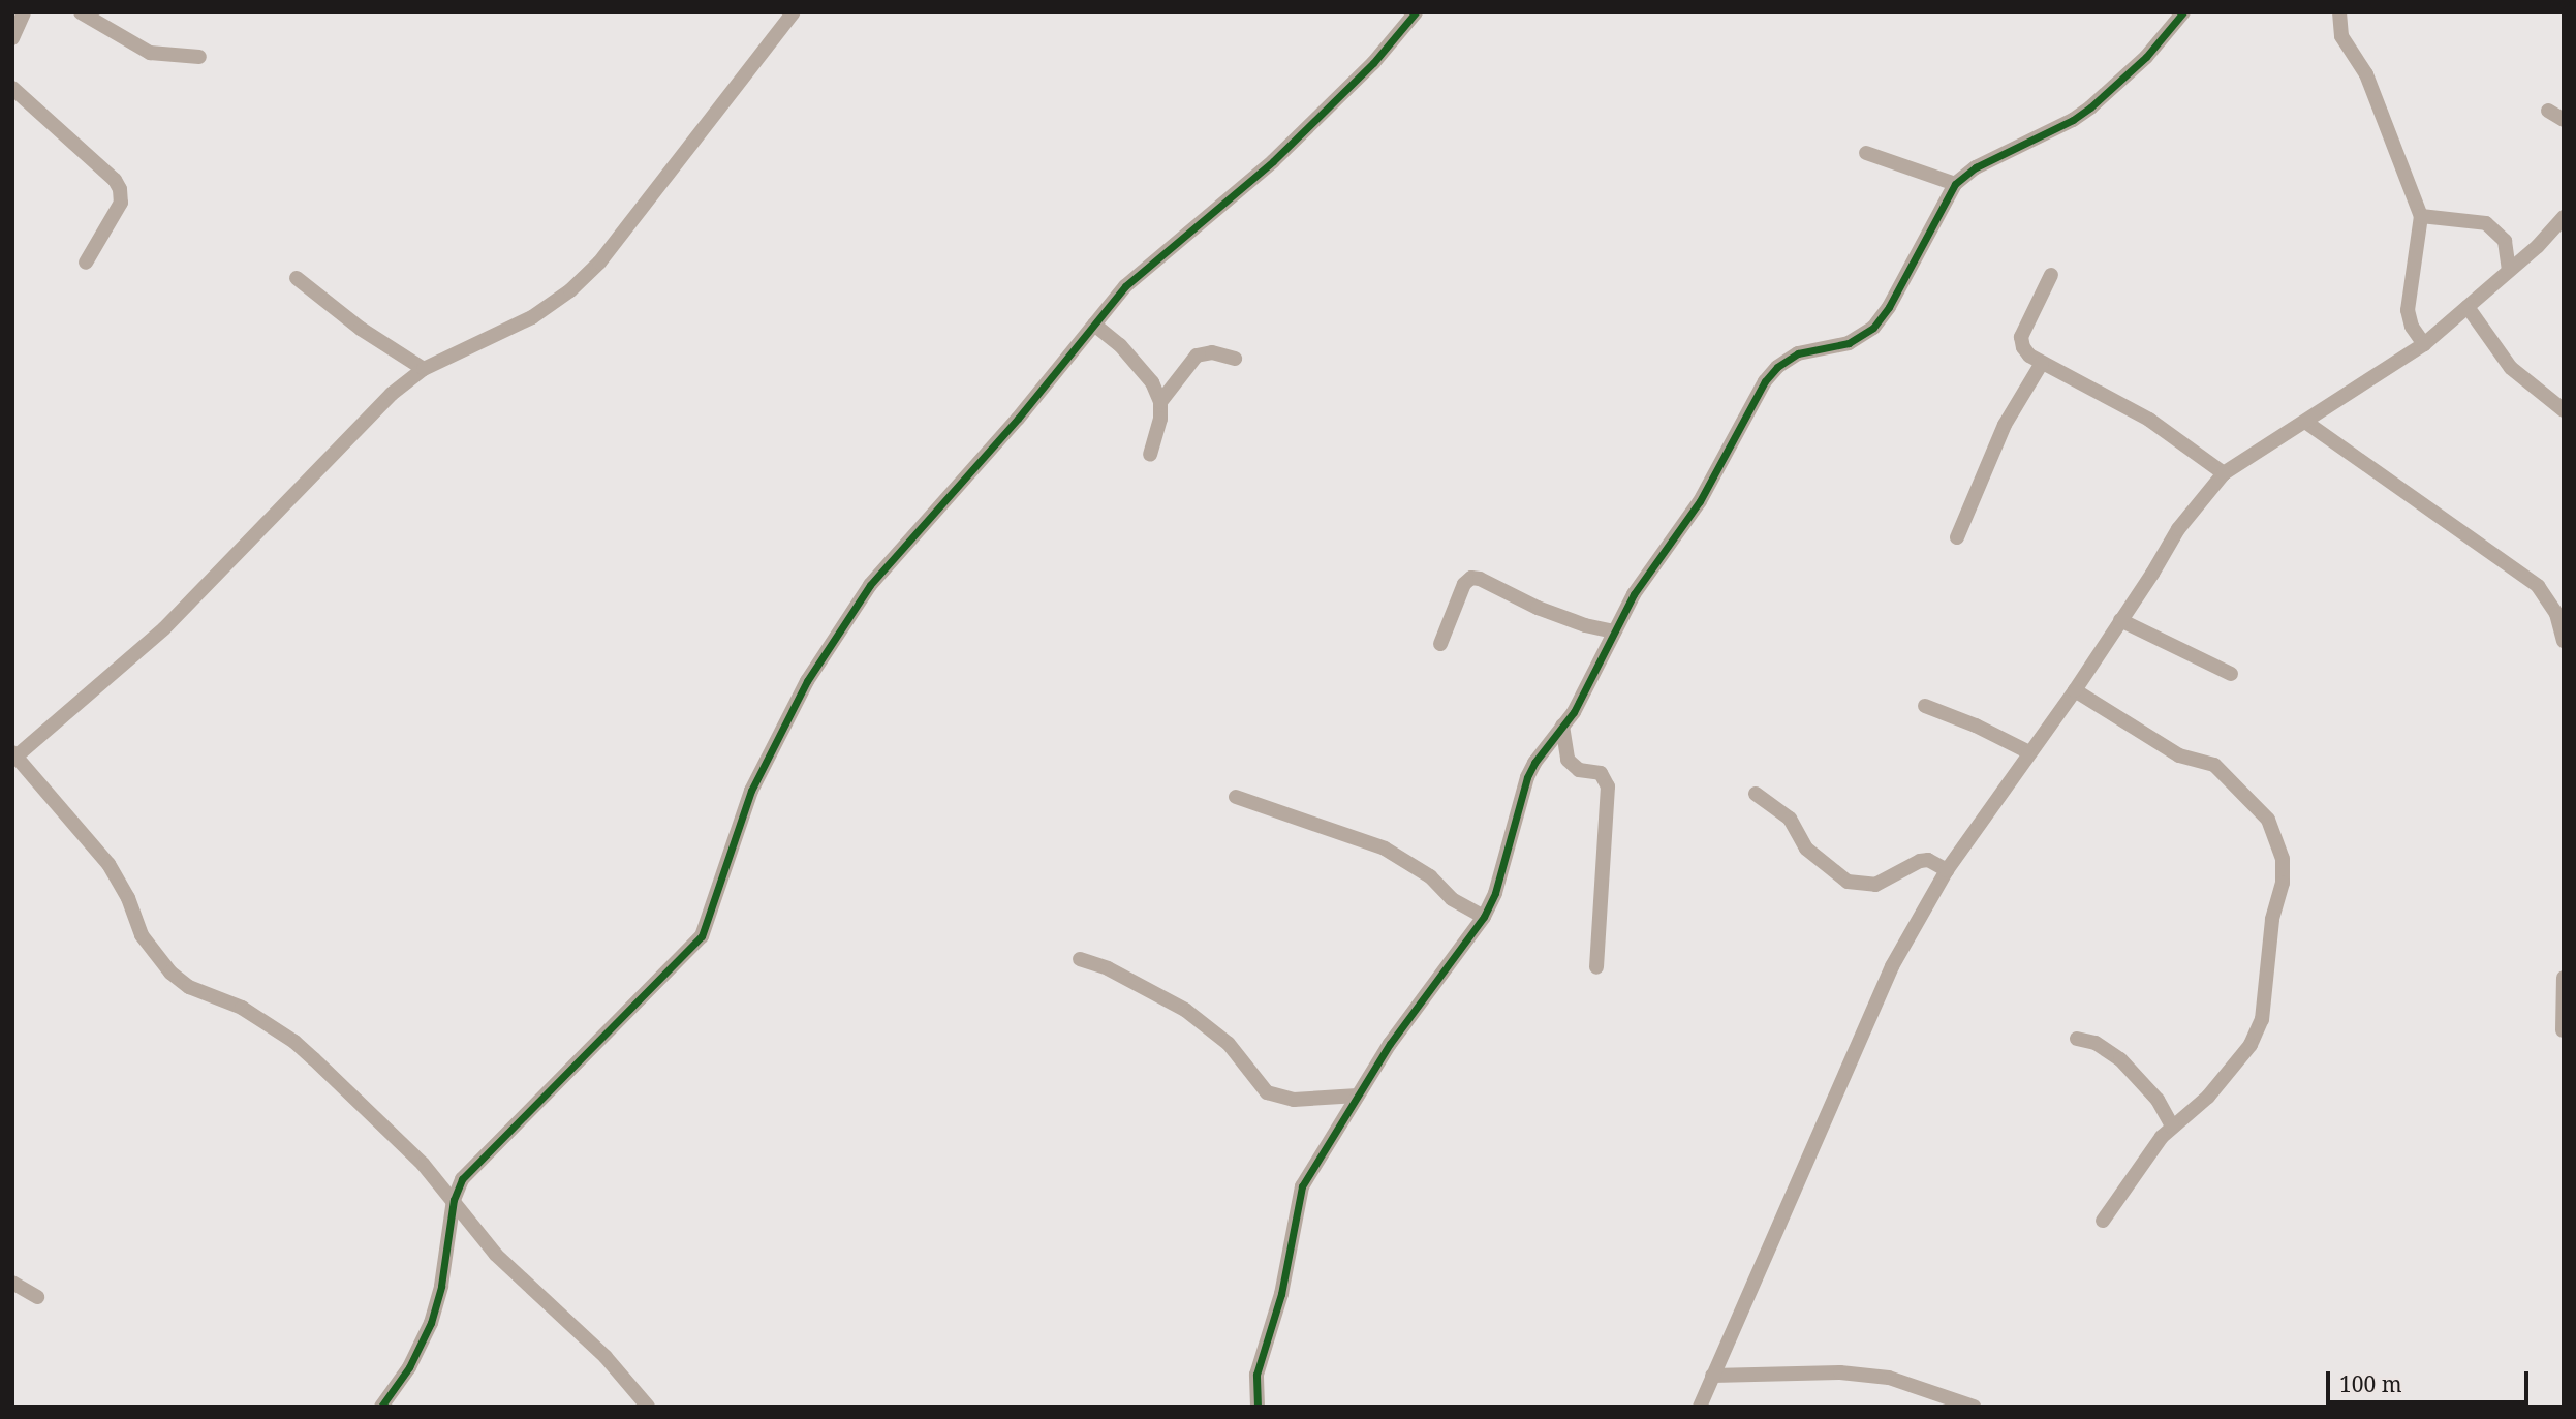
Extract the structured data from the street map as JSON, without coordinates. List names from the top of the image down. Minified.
{"scale_bar":"100 m"}
